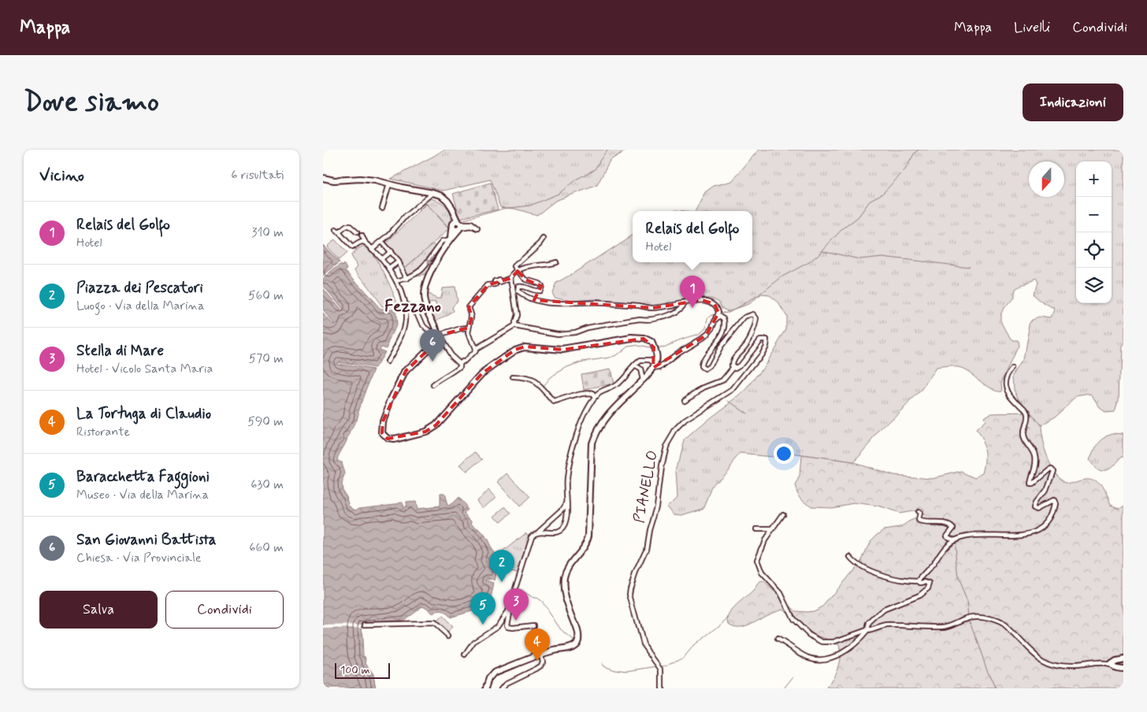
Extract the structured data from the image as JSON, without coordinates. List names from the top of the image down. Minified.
{"streets":{"street":["PIANELLO"]},"districts":["Fezzano"],"scale_bar":"100 m","north":"bottom","page":{"header":"Mappa","nav":["Mappa","Livelli","Condividi"],"buttons":["Indicazioni",["Salva","Condividi"]],"title":"Dove siamo","heading":["Vicino","6 risultati"],"map_buttons":["+","−"],"list":[{"mark":"1","name":"Relais del Golfo","note":"Hotel","value":"310 m"},{"mark":"2","name":"Piazza dei Pescatori","note":"Luogo · Via della Marina","value":"560 m"},{"mark":"3","name":"Stella di Mare","note":"Hotel · Vicolo Santa Maria","value":"570 m"},{"mark":"4","name":"La Tortuga di Claudio","note":"Ristorante","value":"590 m"},{"mark":"5","name":"Baracchetta Faggioni","note":"Museo · Via della Marina","value":"630 m"},{"mark":"6","name":"San Giovanni Battista","note":"Chiesa · Via Provinciale","value":"660 m"}],"popup":["Relais del Golfo","Hotel"],"pins":["1","6","2","3","5","4"],"scale":"100 m"}}
